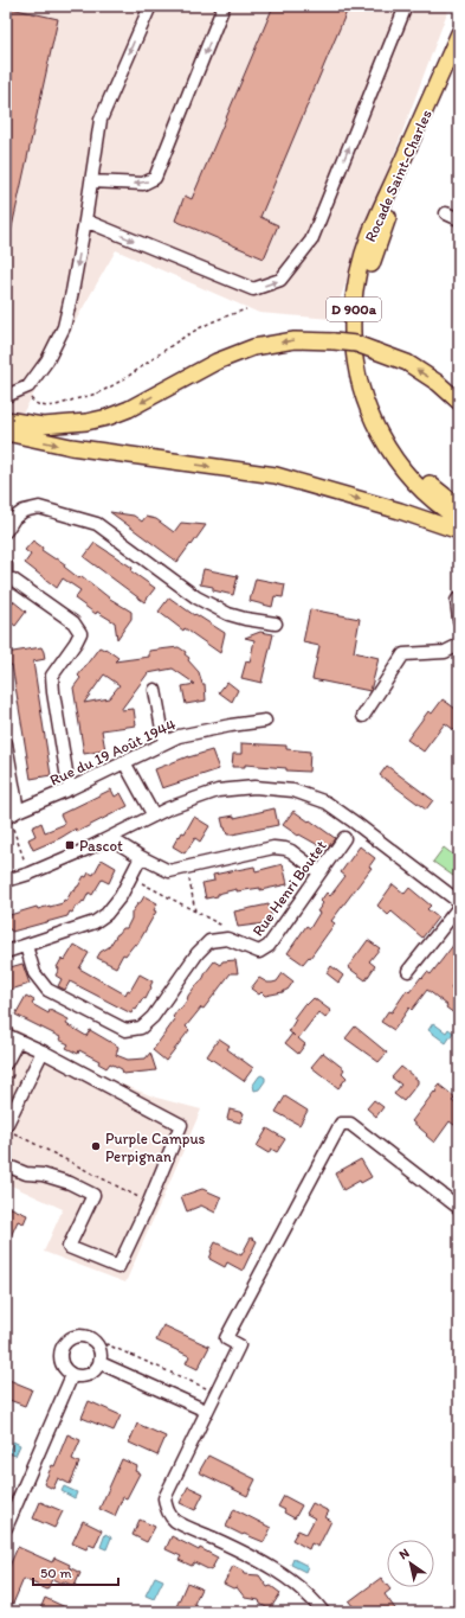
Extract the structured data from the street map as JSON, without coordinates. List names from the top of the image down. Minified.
{"streets":{"main road":["Rocade Saint-Charles","D 900a"],"street":["Rue du 19 Août 1944","Rue Henri Boutet"]},"places":{"transit":["Pascot"],"other":["Purple Campus Perpignan"]},"scale_bar":"50 m","north":"top left"}
